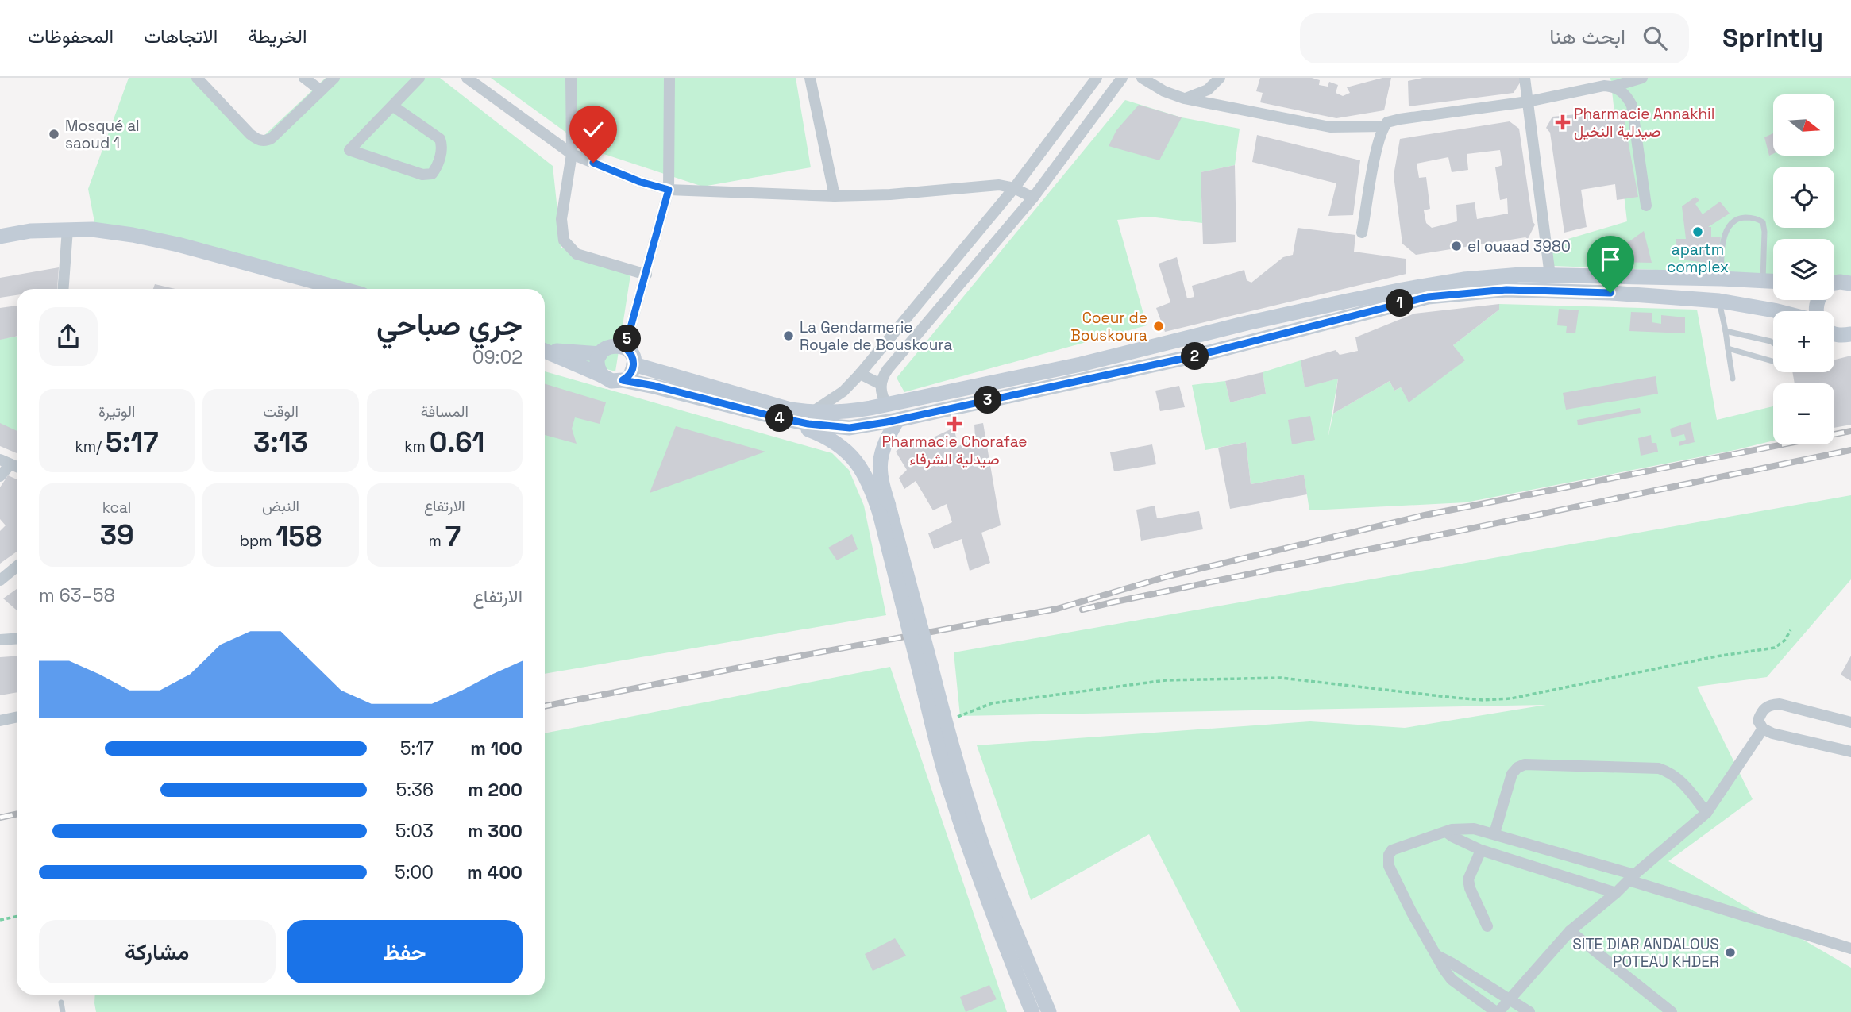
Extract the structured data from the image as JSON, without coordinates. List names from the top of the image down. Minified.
{"places":{"health":["Pharmacie Annakhil صيدلية النخيل","Pharmacie Chorafae صيدلية الشرفاء"],"other":["Mosqué al saoud 1","apartm complex","el ouaad 3980","Coeur de Bouskoura","La Gendarmerie Royale de Bouskoura","SITE DIAR ANDALOUS POTEAU KHDER"]},"north":"right","page":{"header":"Sprintly","search":"ابحث هنا","nav":["الخريطة","الاتجاهات","المحفوظات"],"map_buttons":["+","−"],"pins":["1","5","2","3","4"],"heading":["جري صباحي","09:02"],"stats":[["المسافة","0.61 km"],["الوقت","3:13"],["الوتيرة","5:17 /km"],["الارتفاع","7 m"],["النبض","158 bpm"],["kcal","39"]],"chart":["الارتفاع","58–63 m"],"list":[{"name":"100 m","note":"5:17"},{"name":"200 m","note":"5:36"},{"name":"300 m","note":"5:03"},{"name":"400 m","note":"5:00"}],"buttons":["حفظ","مشاركة"]}}
